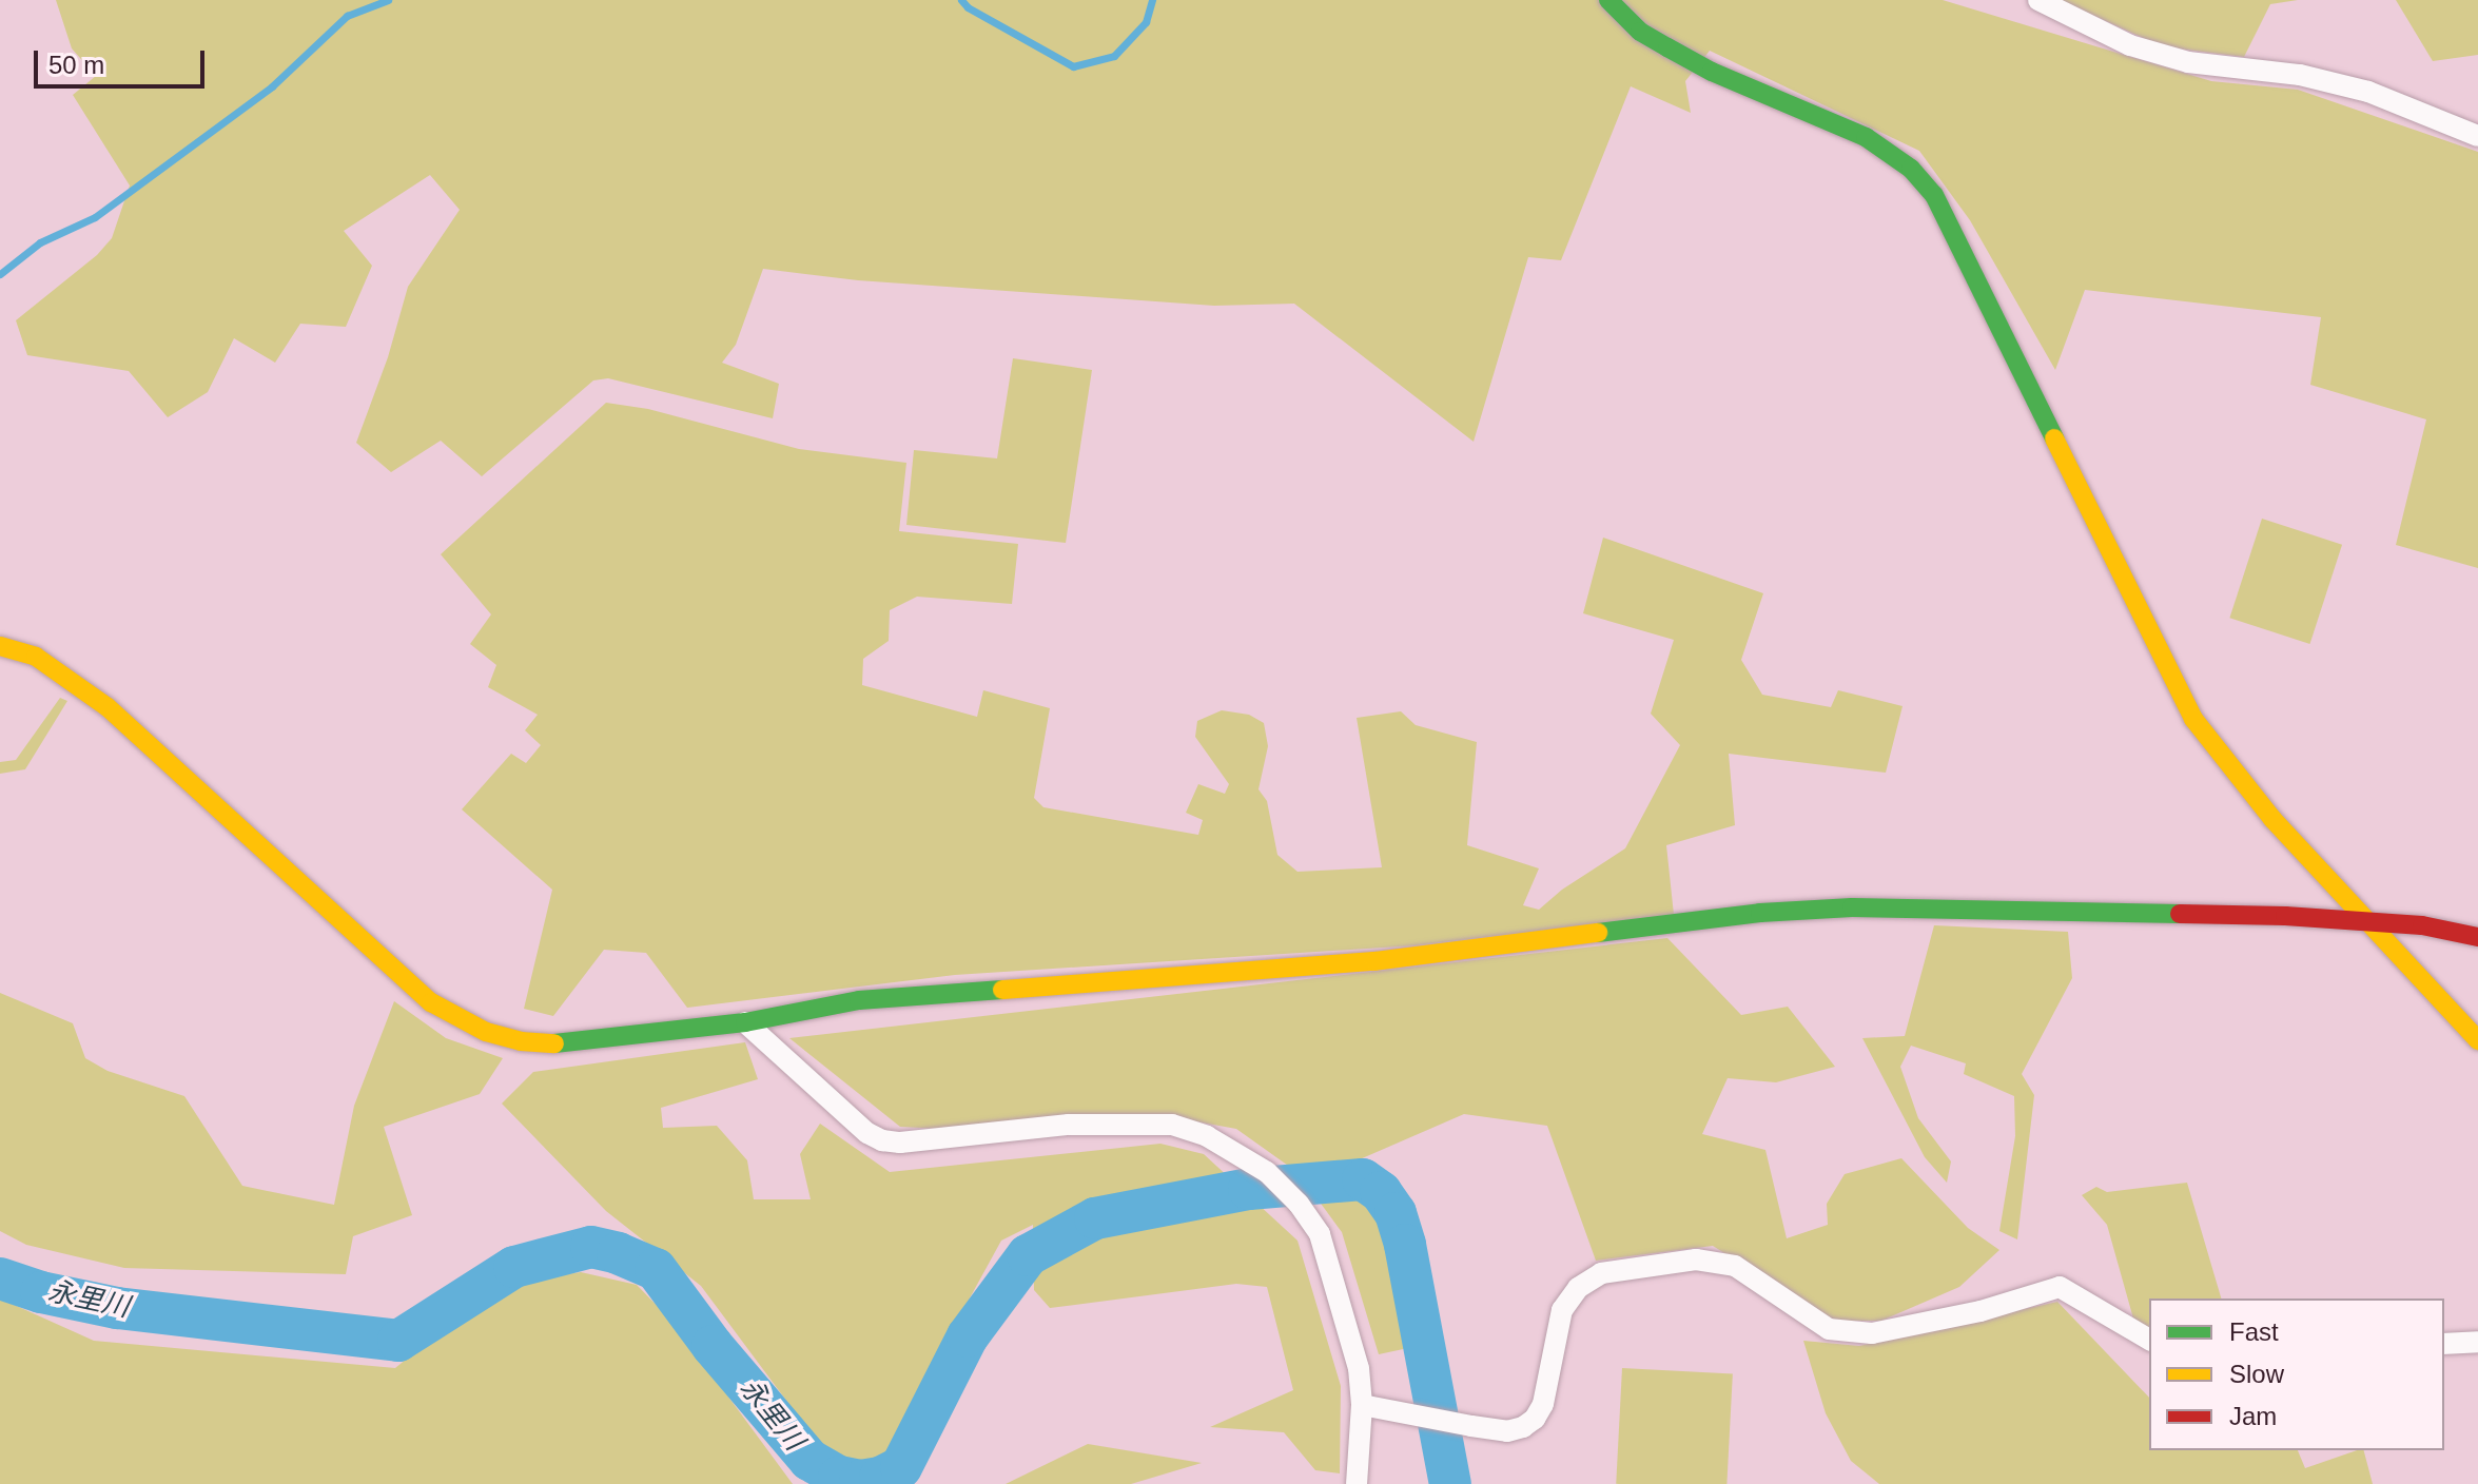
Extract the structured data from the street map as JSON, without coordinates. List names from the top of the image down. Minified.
{"water":["永里川"],"legend":["Fast","Slow","Jam"],"scale_bar":"50 m"}
